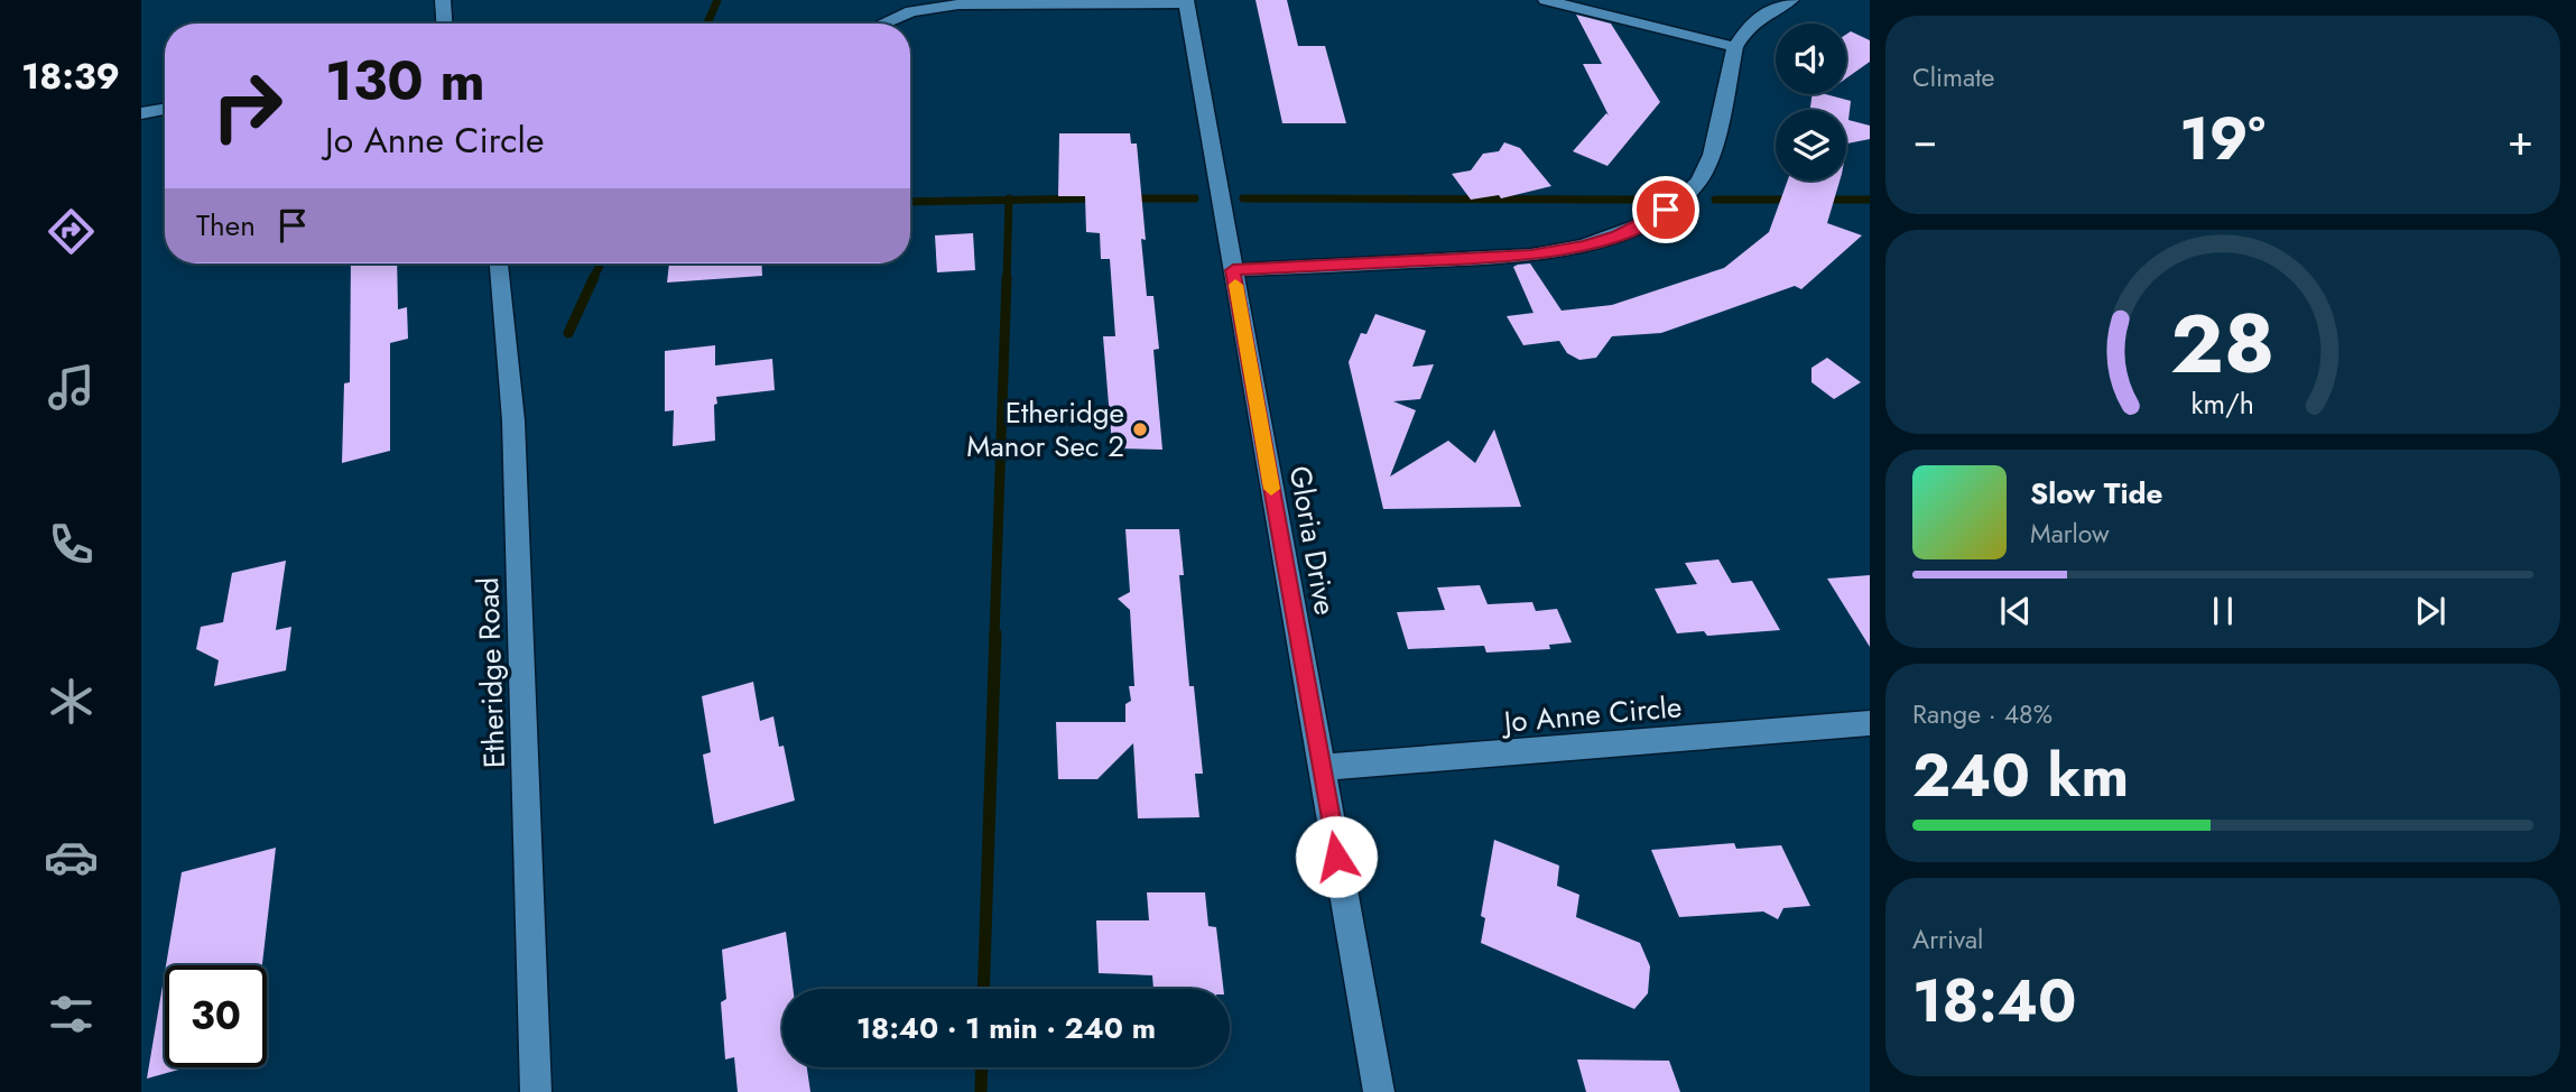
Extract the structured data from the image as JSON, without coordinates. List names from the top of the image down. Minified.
{"streets":{"street":["Gloria Drive","Etheridge Road","Jo Anne Circle"]},"crossings":[["Gloria Drive","Jo Anne Circle"]],"places":["Etheridge Manor Sec 2"],"page":{"tabs":"18:39","tile":["Climate",["Range · 48%","240 km"],["Arrival","18:40"]],"turn":["130 m","Jo Anne Circle"],"heat":["−","19°","+"],"then":"Then","song":["Slow Tide","Marlow"],"limit":"30","trip":"18:40 · 1 min · 240 m","gauge":["28","km/h"]}}
